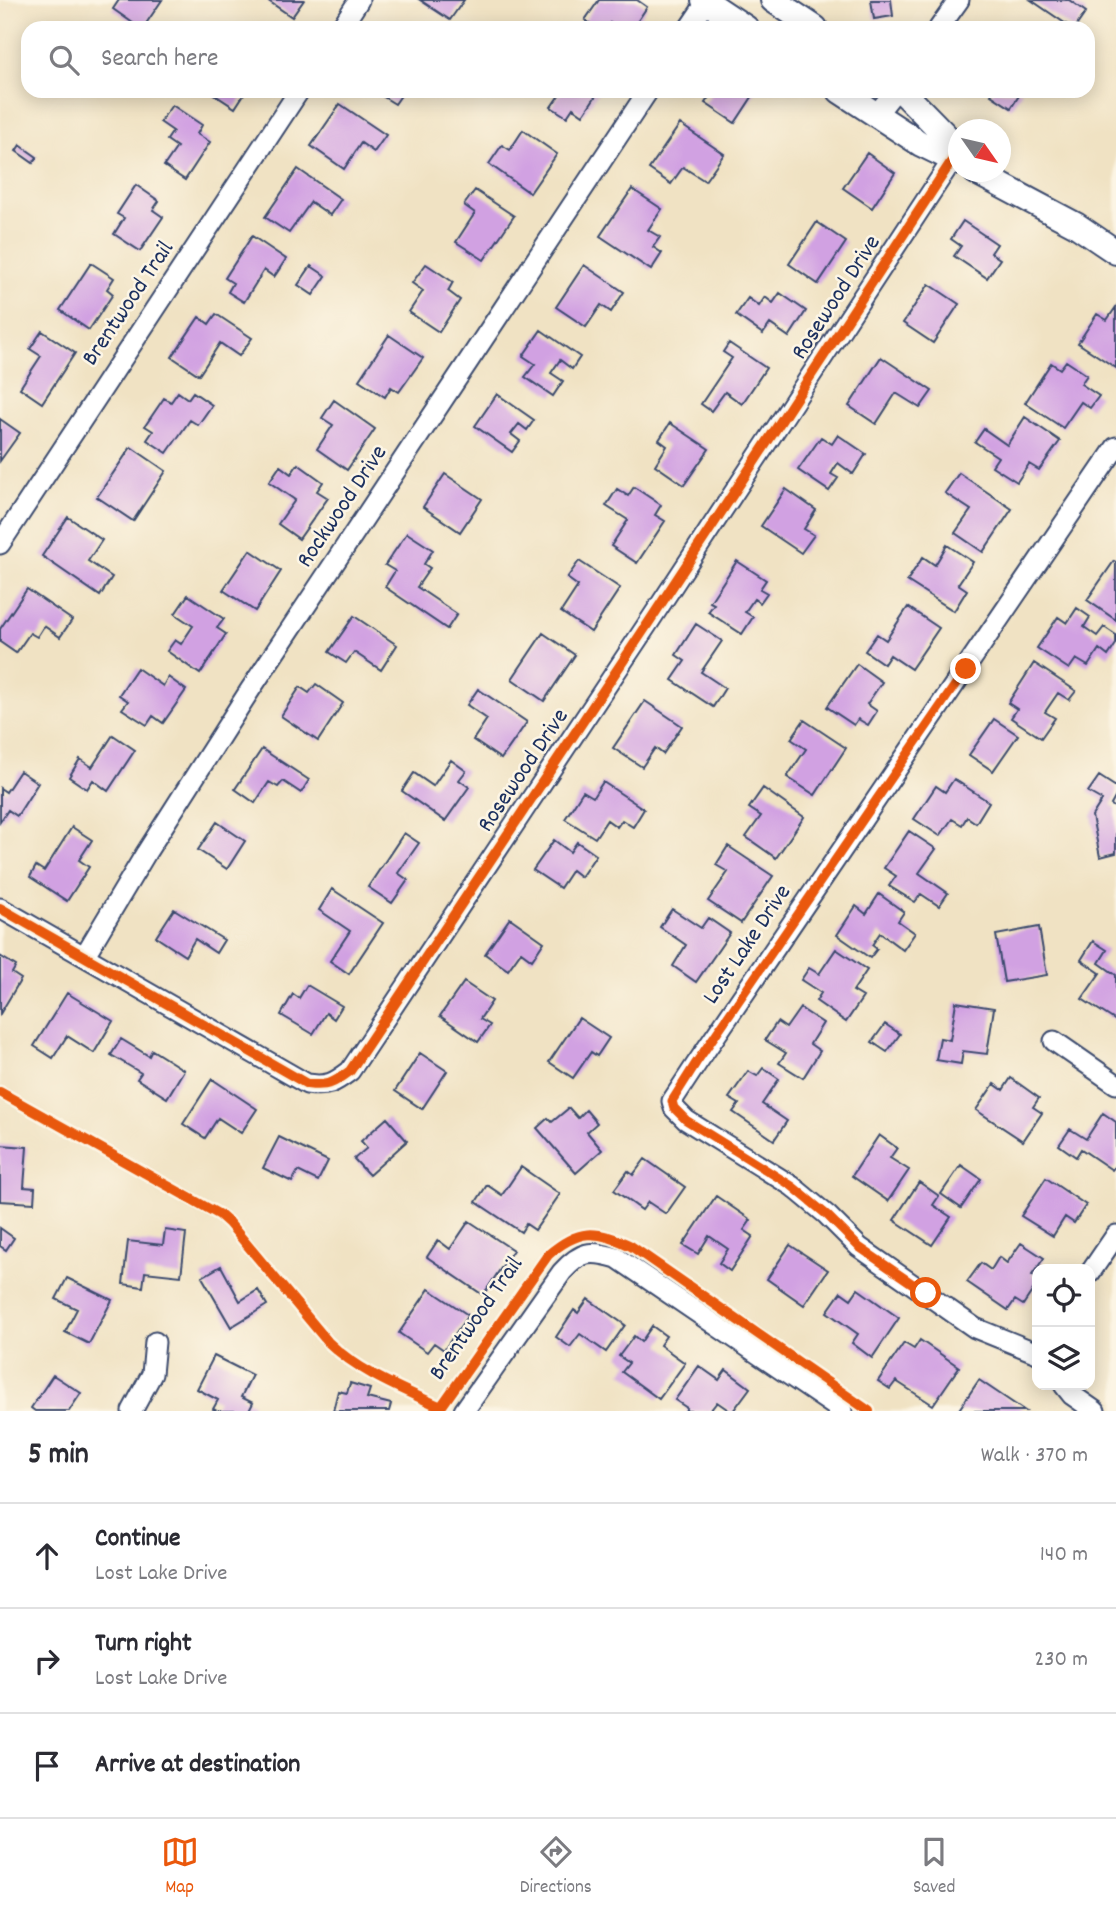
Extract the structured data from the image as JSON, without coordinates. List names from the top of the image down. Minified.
{"streets":{"street":["Rosewood Drive","Brentwood Trail","Rockwood Drive","Lost Lake Drive"]},"crossings":[["Rosewood Drive","Rockwood Drive"]],"north":"bottom right","page":{"search":"Search here","heading":["5 min","Walk · 370 m"],"list":[["Continue","Lost Lake Drive","140 m"],["Turn right","Lost Lake Drive","230 m"],"Arrive at destination"],"nav":["Map","Directions","Saved"]}}
